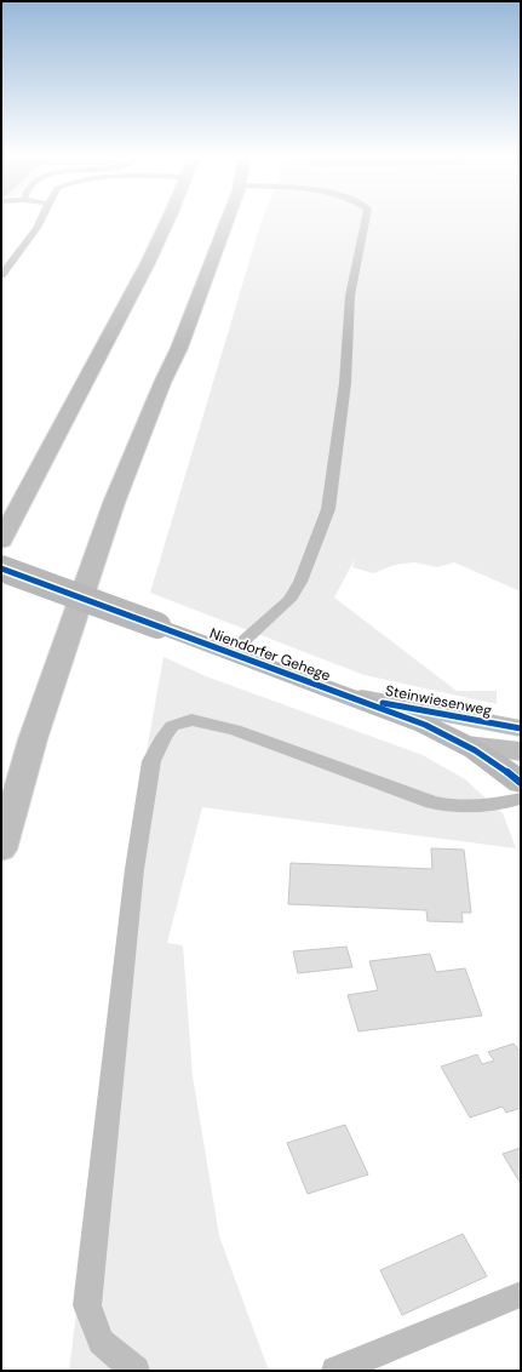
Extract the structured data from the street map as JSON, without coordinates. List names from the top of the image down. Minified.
{"streets":{"main road":["Steinwiesenweg"],"street":["Niendorfer Gehege"]},"crossings":[["Niendorfer Gehege","Steinwiesenweg"]]}
